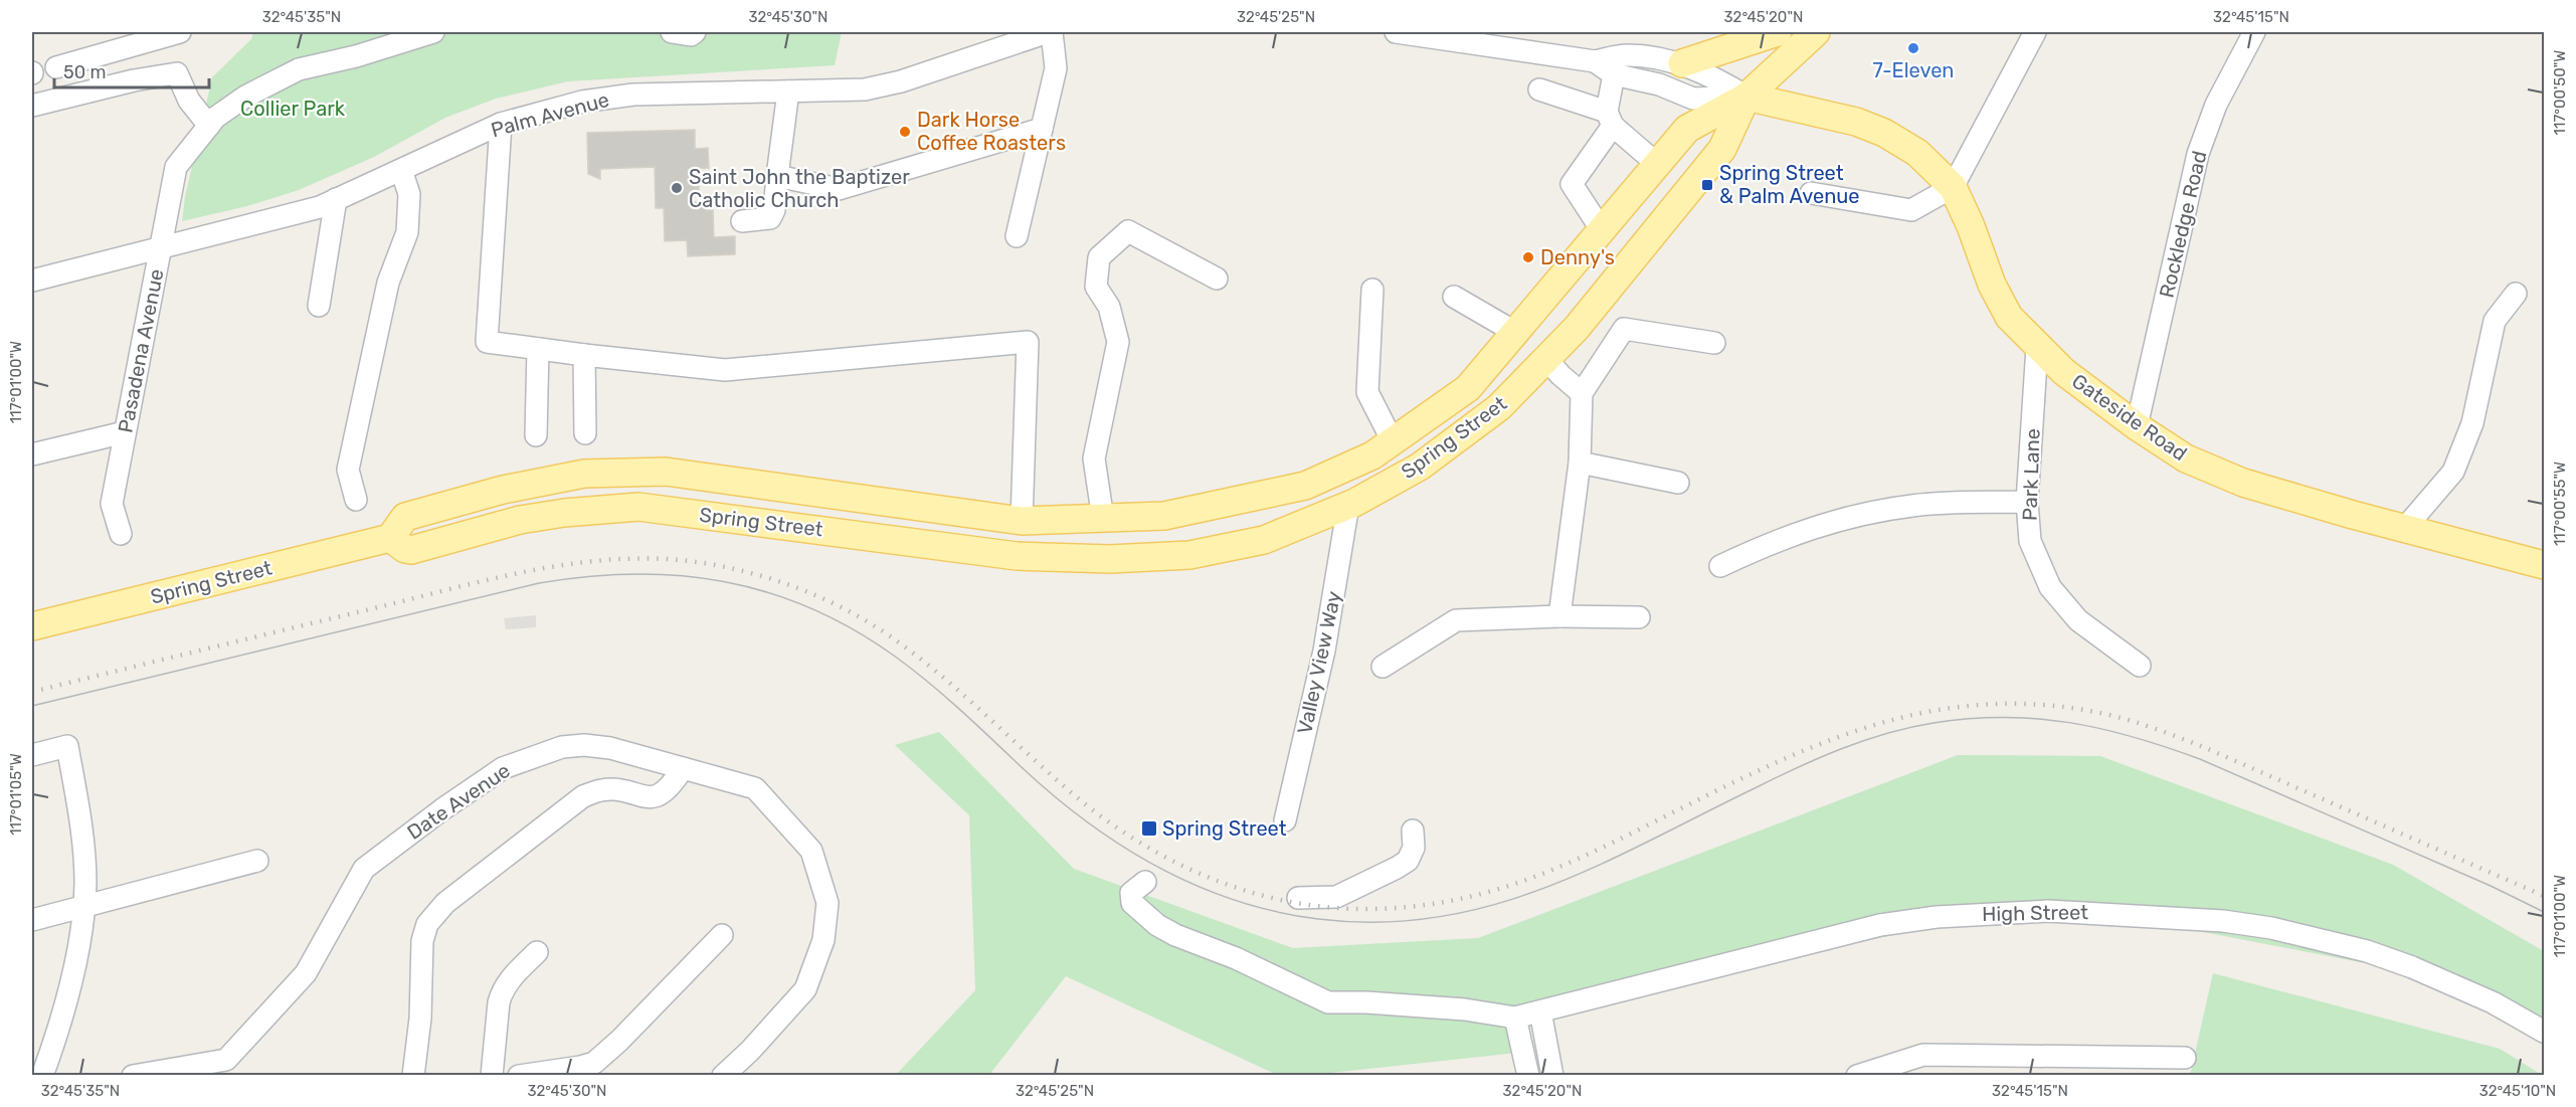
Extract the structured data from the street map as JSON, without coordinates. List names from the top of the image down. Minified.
{"streets":{"main road":["Gateside Road","Spring Street"],"street":["Palm Avenue","Rockledge Road","Pasadena Avenue","Park Lane","Valley View Way","Date Avenue","High Street"]},"crossings":[["Palm Avenue","Pasadena Avenue"],["Rockledge Road","Gateside Road"],["Gateside Road","Spring Street"],["Gateside Road","Park Lane"],["Spring Street","Valley View Way"]],"parks":["Collier Park"],"places":{"other":["7-Eleven","Dark Horse Coffee Roasters","Saint John the Baptizer Catholic Church","Denny's"],"transit":["Spring Street & Palm Avenue","Spring Street"]},"scale_bar":"50 m","coordinates":["32°45'35\"N","32°45'30\"N","32°45'25\"N","32°45'20\"N","32°45'15\"N","117°00'50\"W","117°01'00\"W","117°00'55\"W","117°01'05\"W","32°45'10\"N"]}
